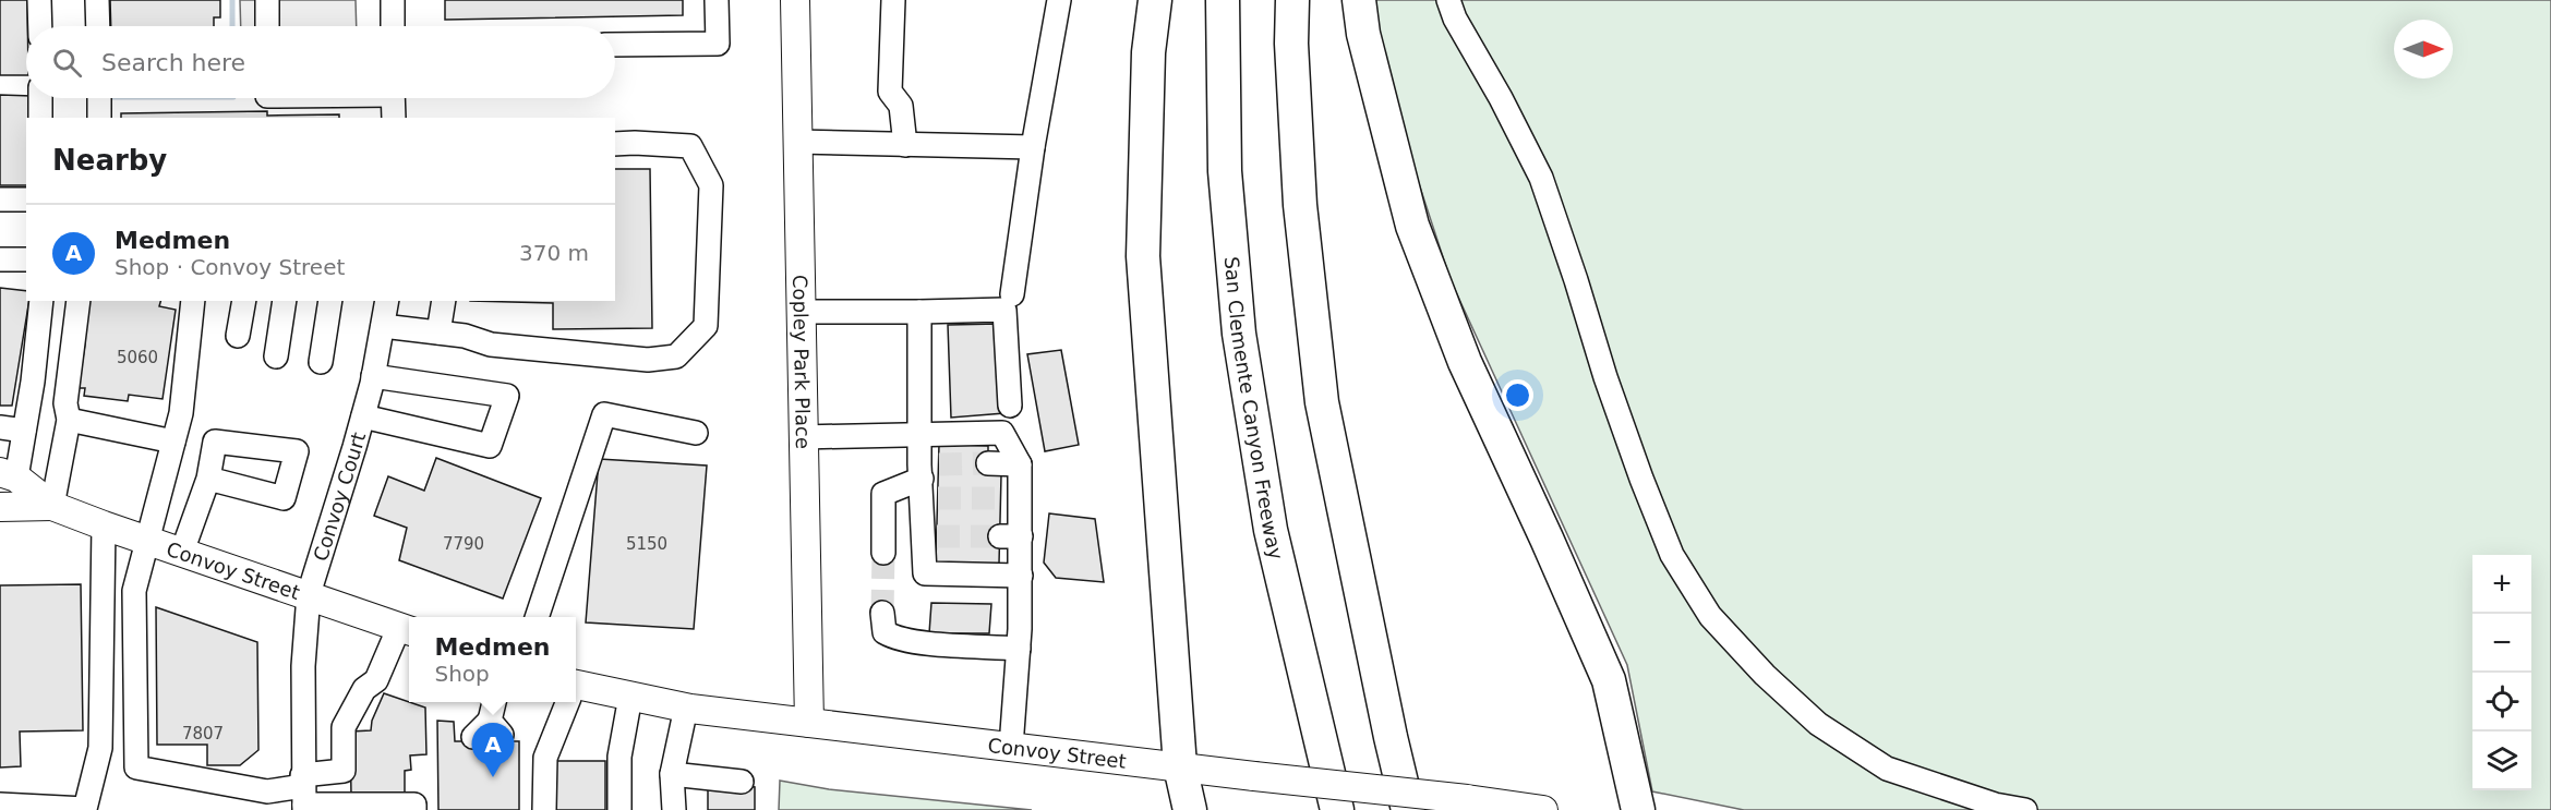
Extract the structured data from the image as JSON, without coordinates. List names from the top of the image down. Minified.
{"streets":{"highway":["San Clemente Canyon Freeway"],"main road":["Copley Park Place","Convoy Street"],"street":["Convoy Court"]},"crossings":[["Copley Park Place","Convoy Street"],["Convoy Court","Convoy Street"]],"house_numbers":["5060","7790","5150","7807"],"north":"right","page":{"search":"Search here","heading":"Nearby","list":[{"mark":"A","name":"Medmen","note":"Shop · Convoy Street","value":"370 m"}],"map_buttons":["+","−"],"popup":["Medmen","Shop"],"pins":"A"}}
